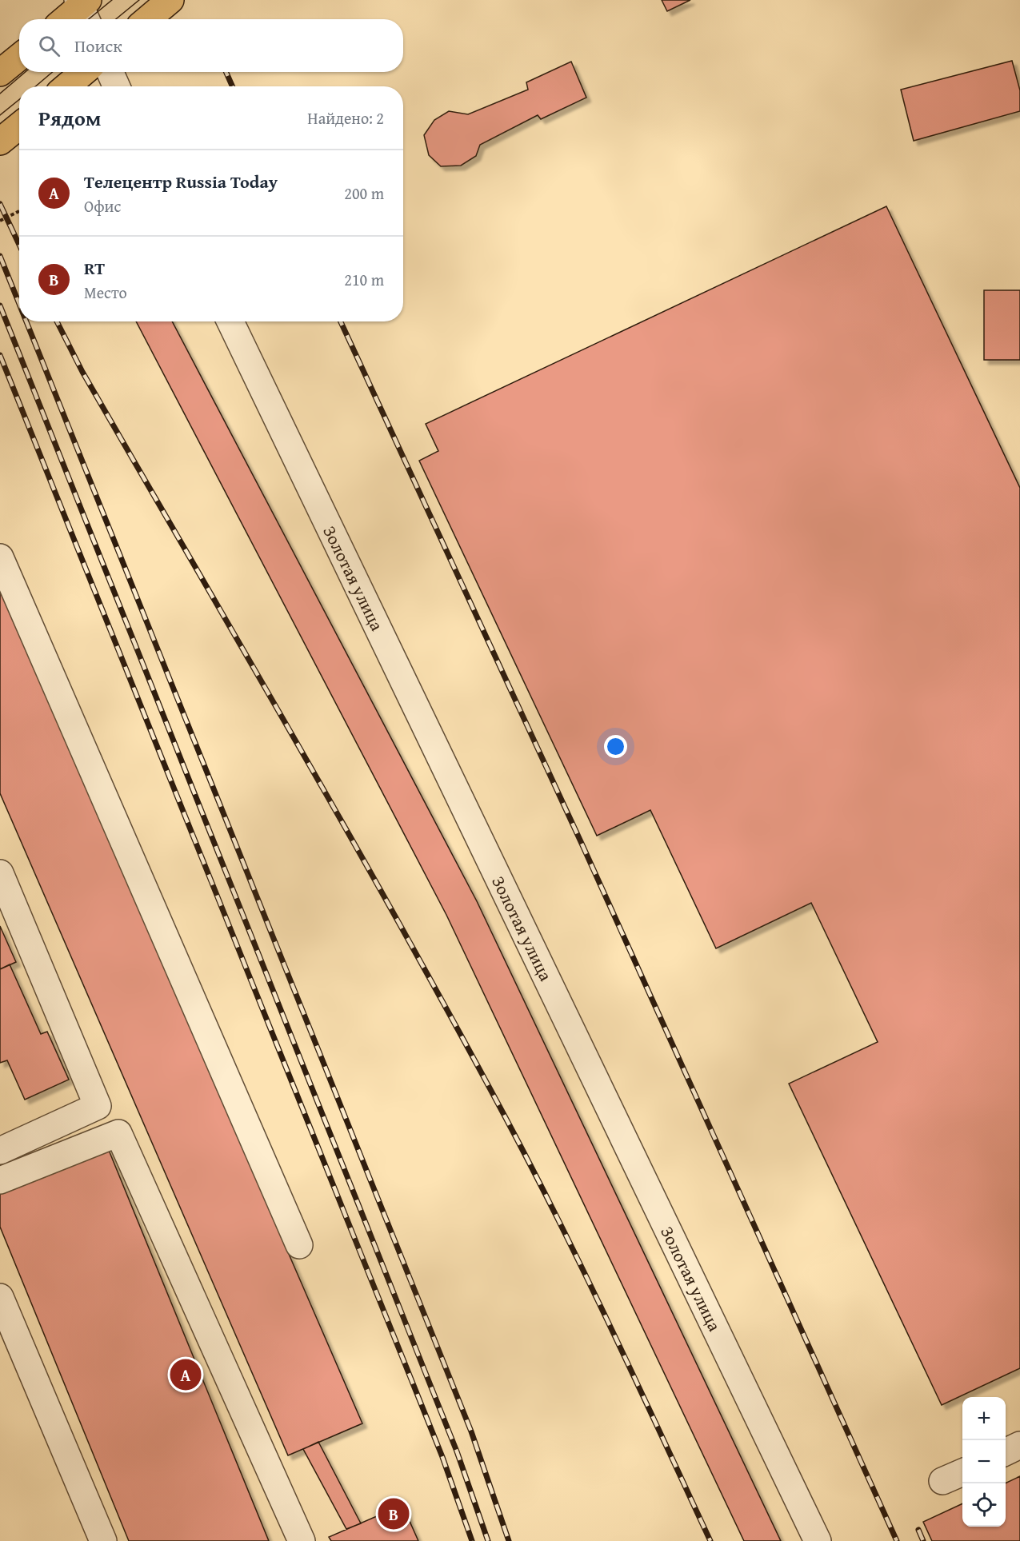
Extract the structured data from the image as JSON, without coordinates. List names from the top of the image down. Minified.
{"streets":{"street":["Золотая улица"]},"page":{"search":"Поиск","heading":["Рядом","Найдено: 2"],"list":[{"mark":"A","name":"Телецентр Russia Today","note":"Офис","value":"200 m"},{"mark":"B","name":"RT","note":"Место","value":"210 m"}],"pins":["A","B"],"map_buttons":["+","−"]}}
